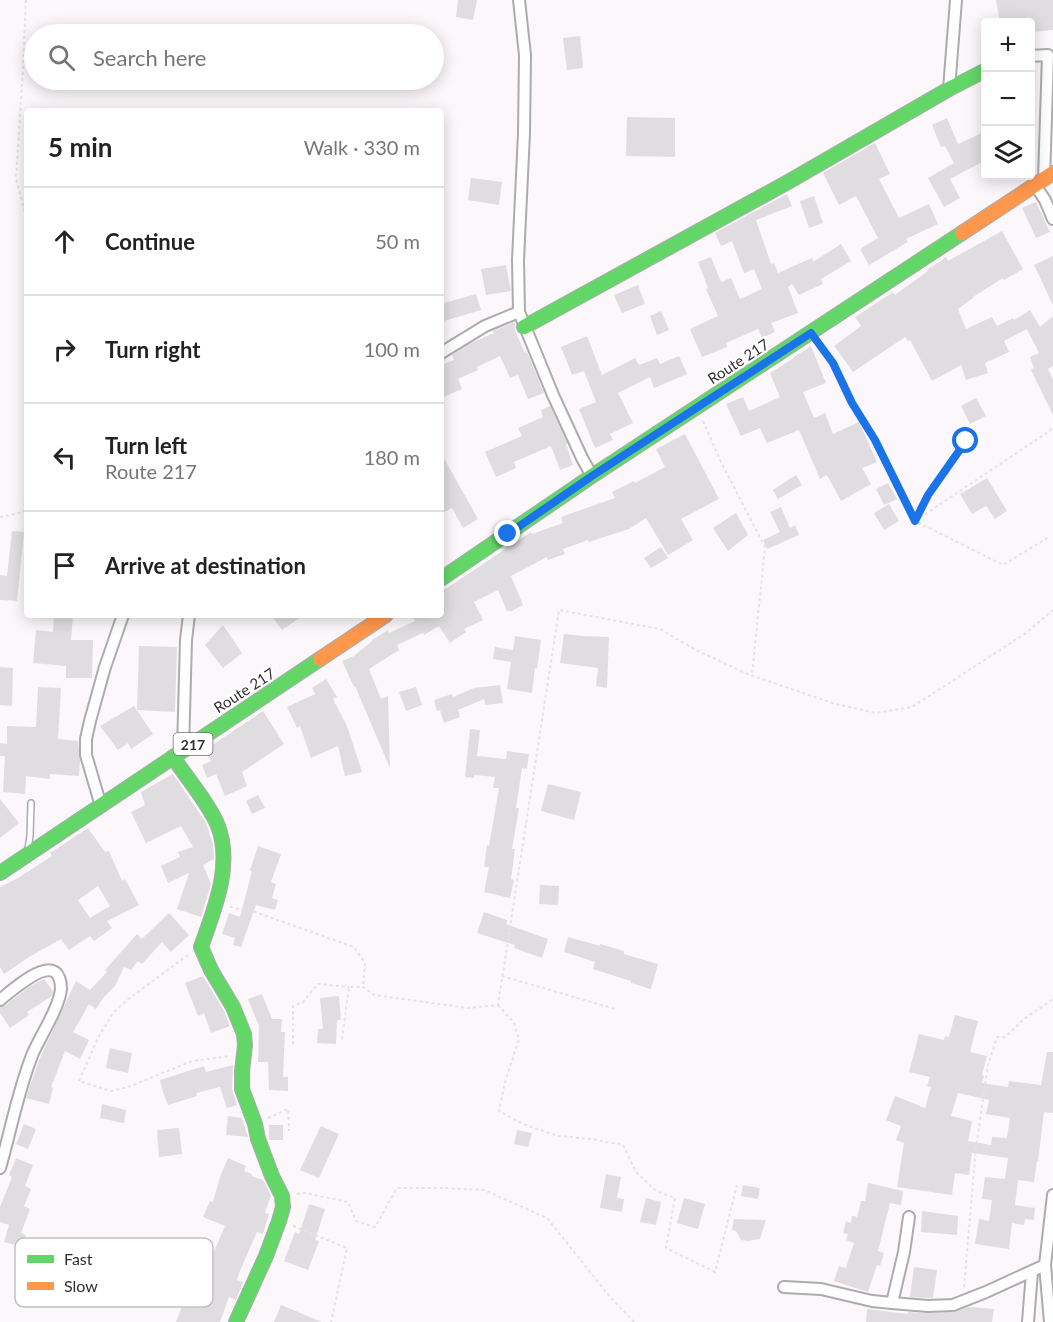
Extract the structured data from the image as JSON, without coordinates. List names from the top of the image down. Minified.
{"streets":{"main road":["Route 217","217"]},"legend":["Fast","Slow"],"page":{"map_buttons":["+","−"],"search":"Search here","heading":["5 min","Walk · 330 m"],"list":[["Continue","50 m"],["Turn right","100 m"],["Turn left","Route 217","180 m"],"Arrive at destination"]}}
